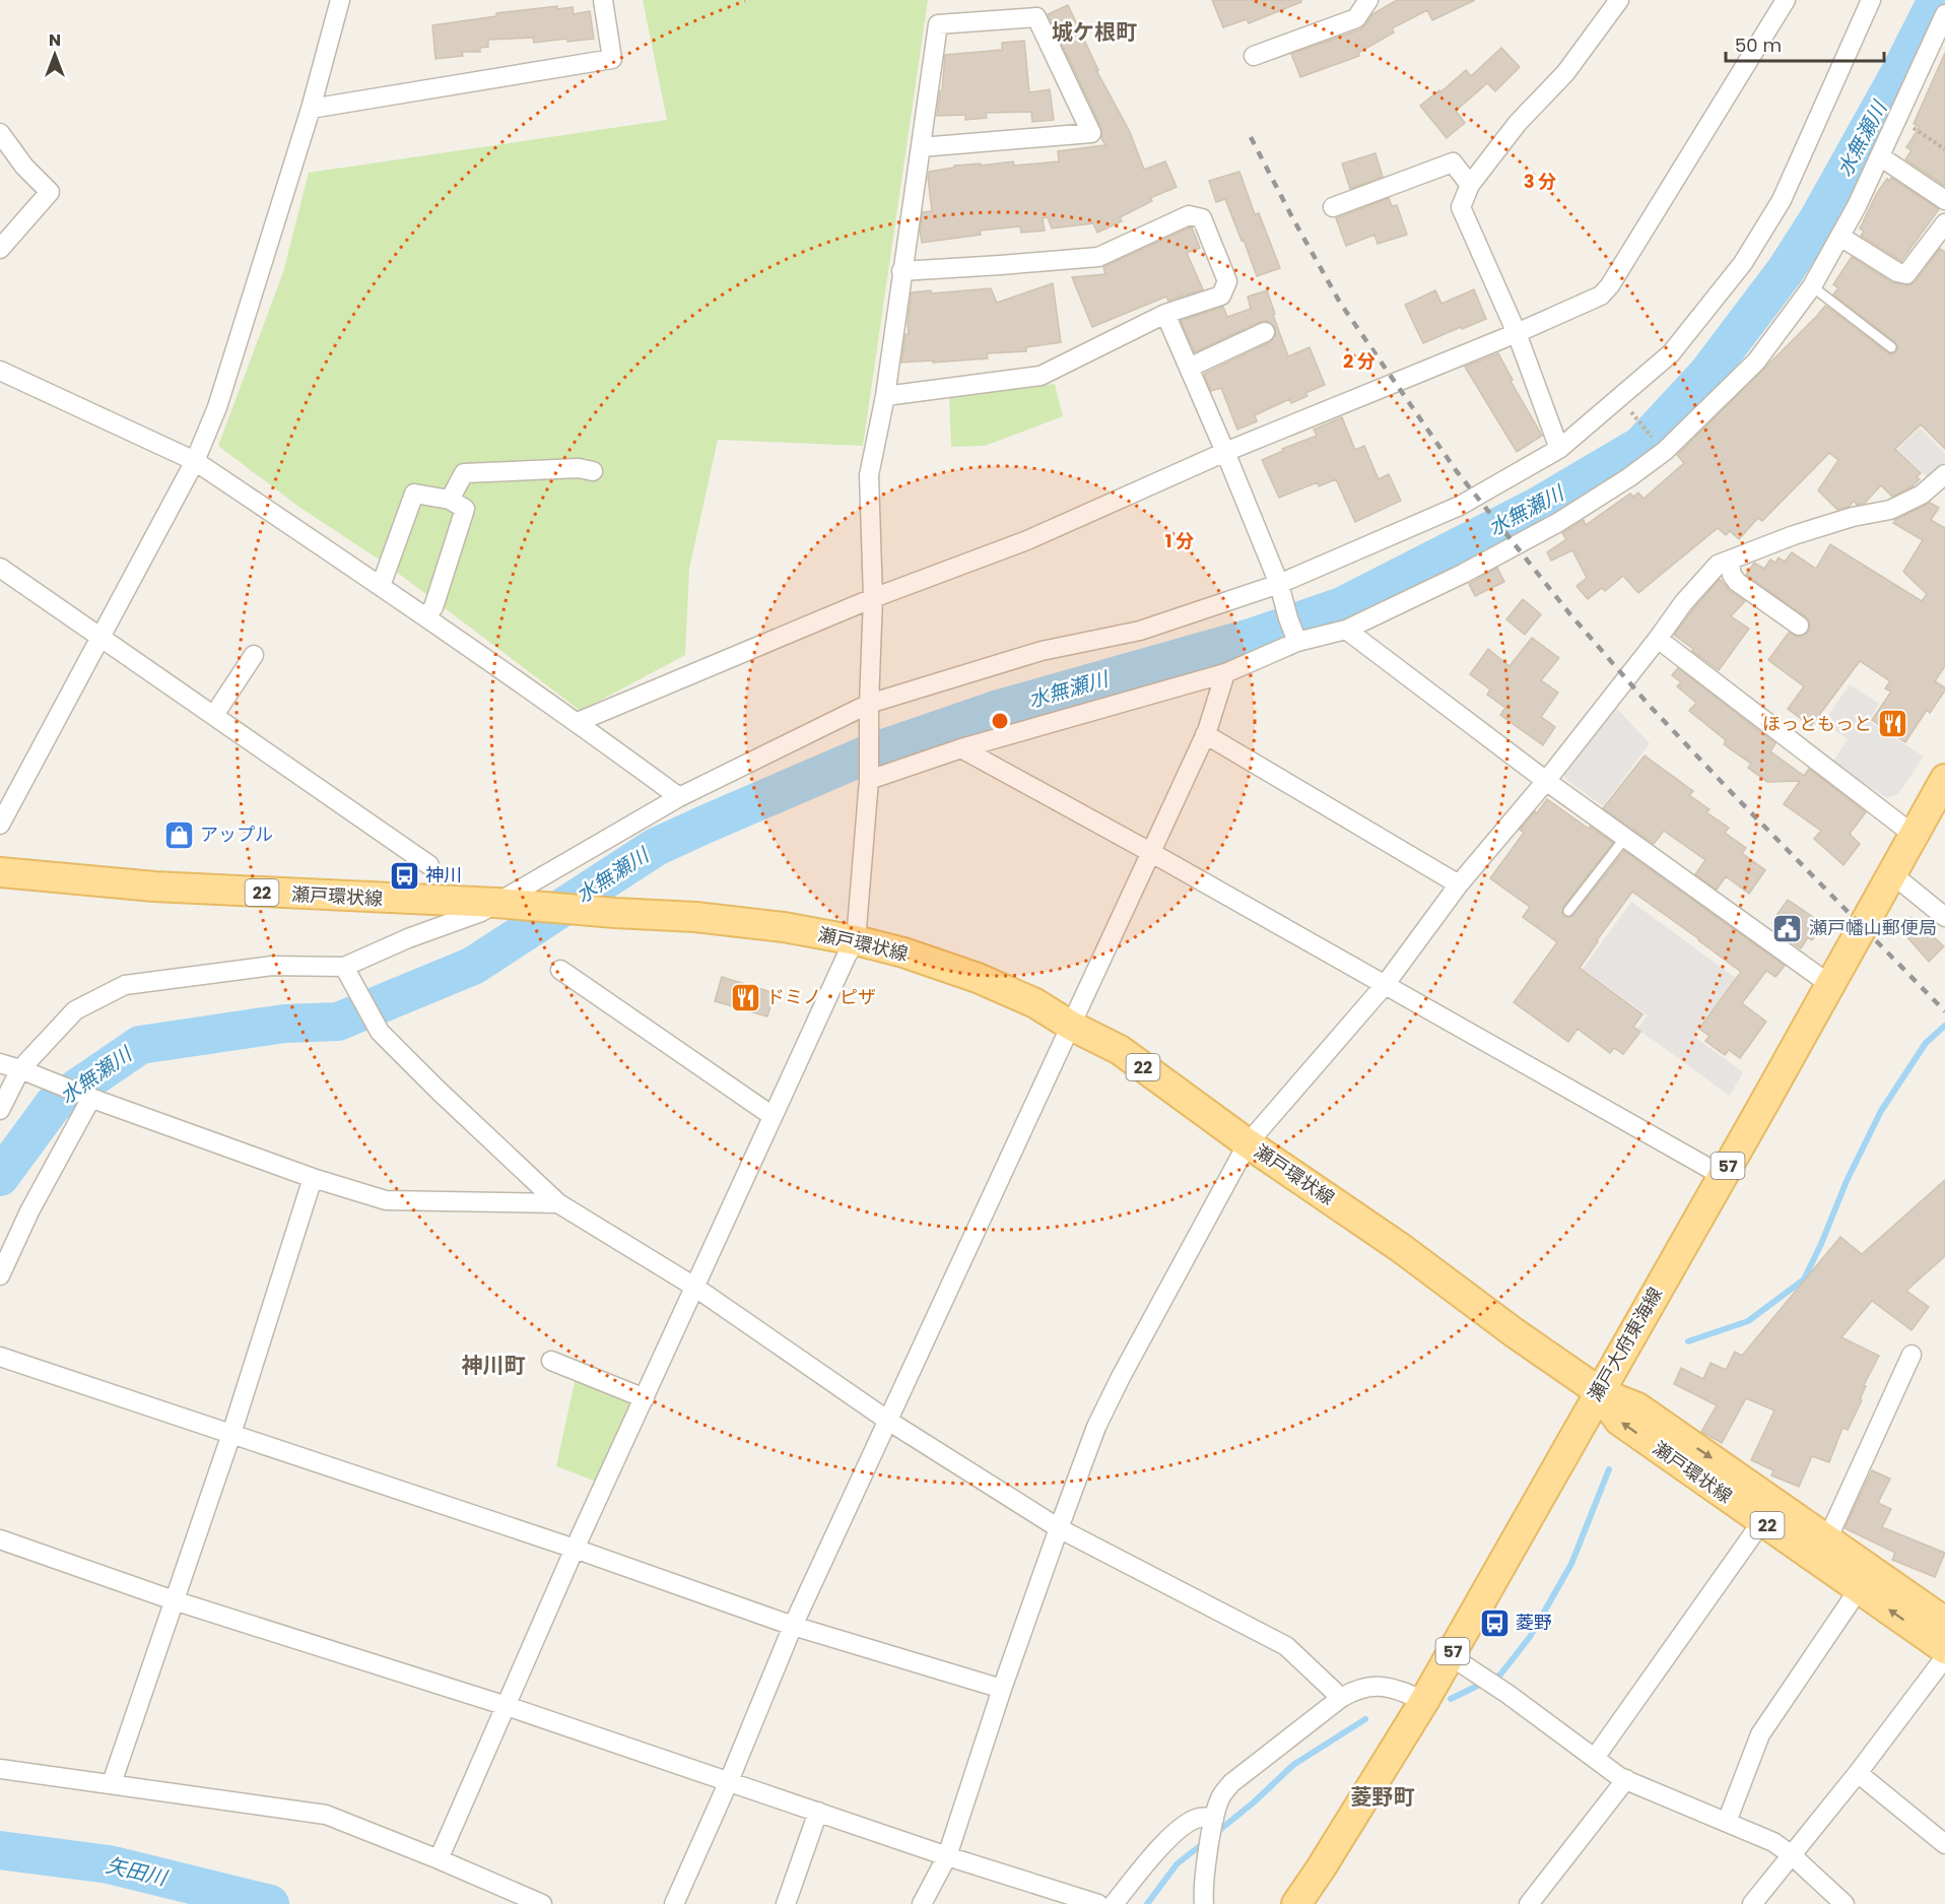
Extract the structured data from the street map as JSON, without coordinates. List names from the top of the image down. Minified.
{"streets":{"main road":["22","瀬戸環状線","57","瀬戸大府東海線"]},"crossings":[["瀬戸環状線","瀬戸大府東海線"]],"districts":["城ケ根町","神川町","菱野町"],"water":["水無瀬川","矢田川"],"places":{"restaurant":["ほっともっと","ドミノ・ピザ"],"shop":["アップル"],"bus stop":["神川","菱野"],"public building":["瀬戸幡山郵便局"]},"scale_bar":"50 m","north":"top","rings":["3 分","2 分","1 分"]}
